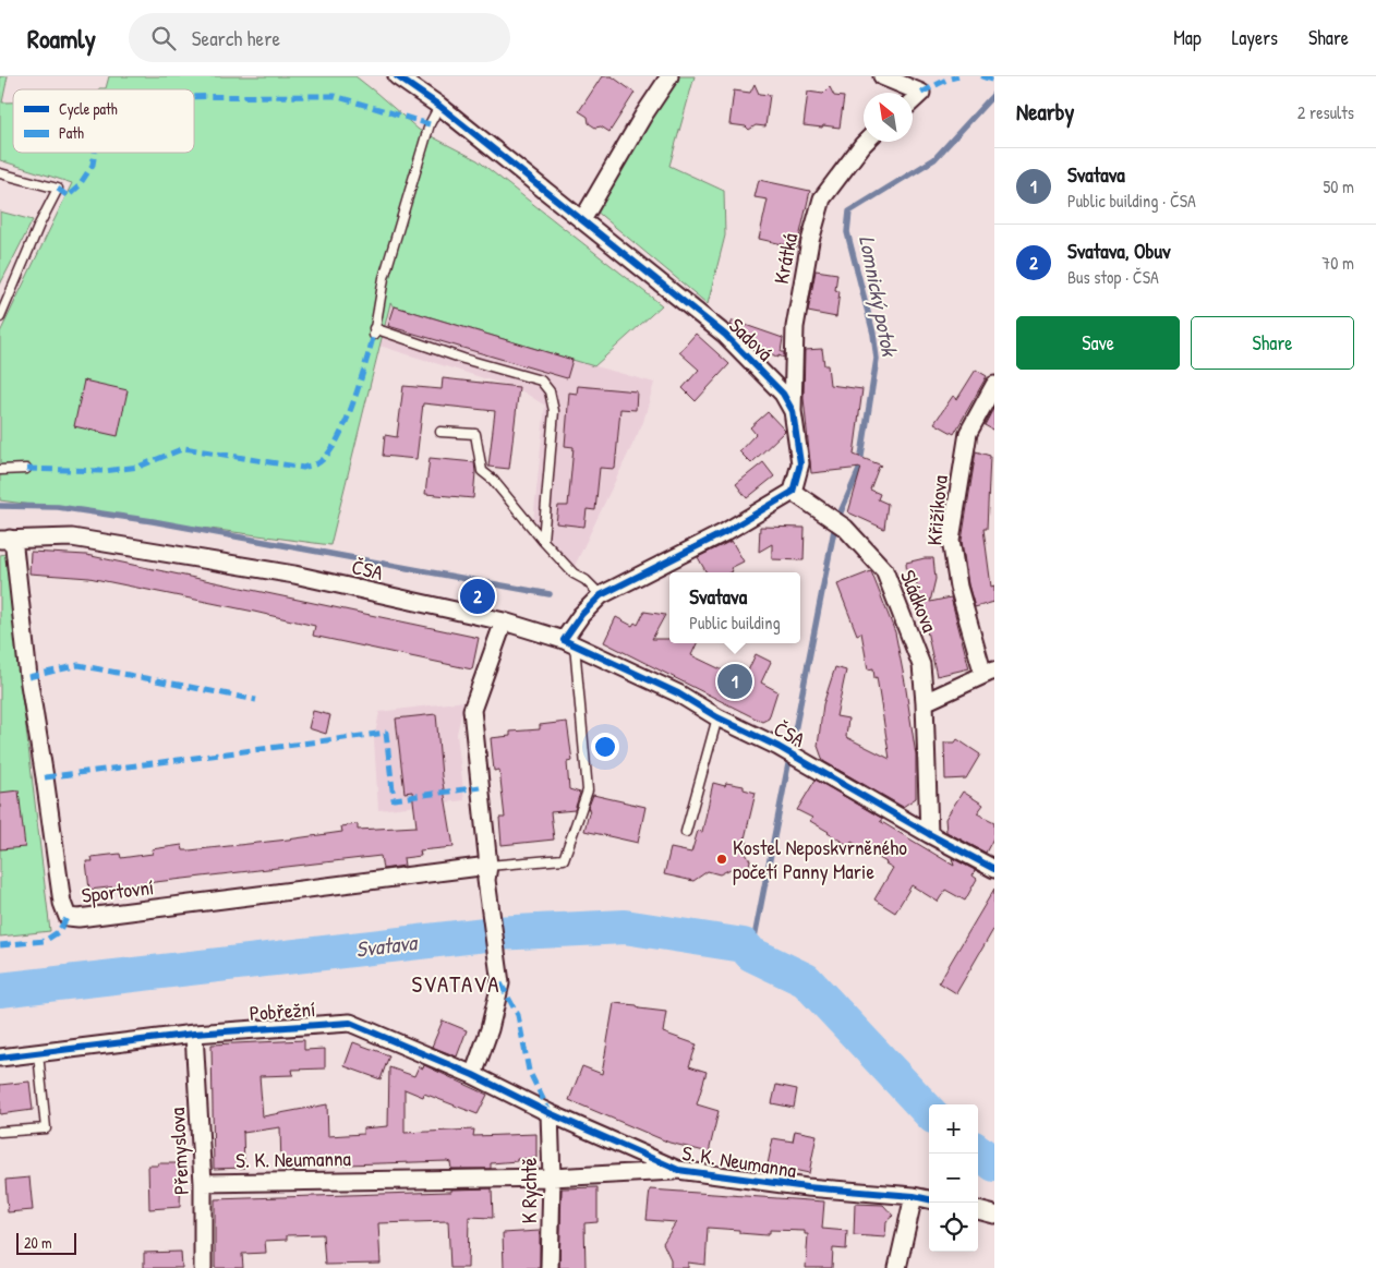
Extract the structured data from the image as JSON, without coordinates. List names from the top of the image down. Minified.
{"streets":{"street":["Krátká","Sadová","Křižíkova","ČSA","Sládkova","Sportovní","Pobřežní","Přemyslova","S. K. Neumanna","K Rychtě"]},"crossings":[["Krátká","Sadová"],["Sadová","Sládkova"],["ČSA","Sládkova"],["ČSA","Sportovní"],["Pobřežní","Přemyslova"],["Pobřežní","S. K. Neumanna"],["Pobřežní","K Rychtě"],["Přemyslova","S. K. Neumanna"],["S. K. Neumanna","K Rychtě"]],"districts":["SVATAVA"],"water":["Lomnický potok","Svatava"],"places":["Kostel Neposkvrněného početí Panny Marie"],"legend":["Cycle path","Path"],"scale_bar":"20 m","north":"top left","page":{"header":"Roamly","search":"Search here","nav":["Map","Layers","Share"],"heading":["Nearby","2 results"],"list":[{"mark":"1","name":"Svatava","note":"Public building · ČSA","value":"50 m"},{"mark":"2","name":"Svatava, Obuv","note":"Bus stop · ČSA","value":"70 m"}],"buttons":["Save","Share"],"popup":["Svatava","Public building"],"pins":["2","1"],"map_buttons":["+","−"],"scale":"20 m"}}
